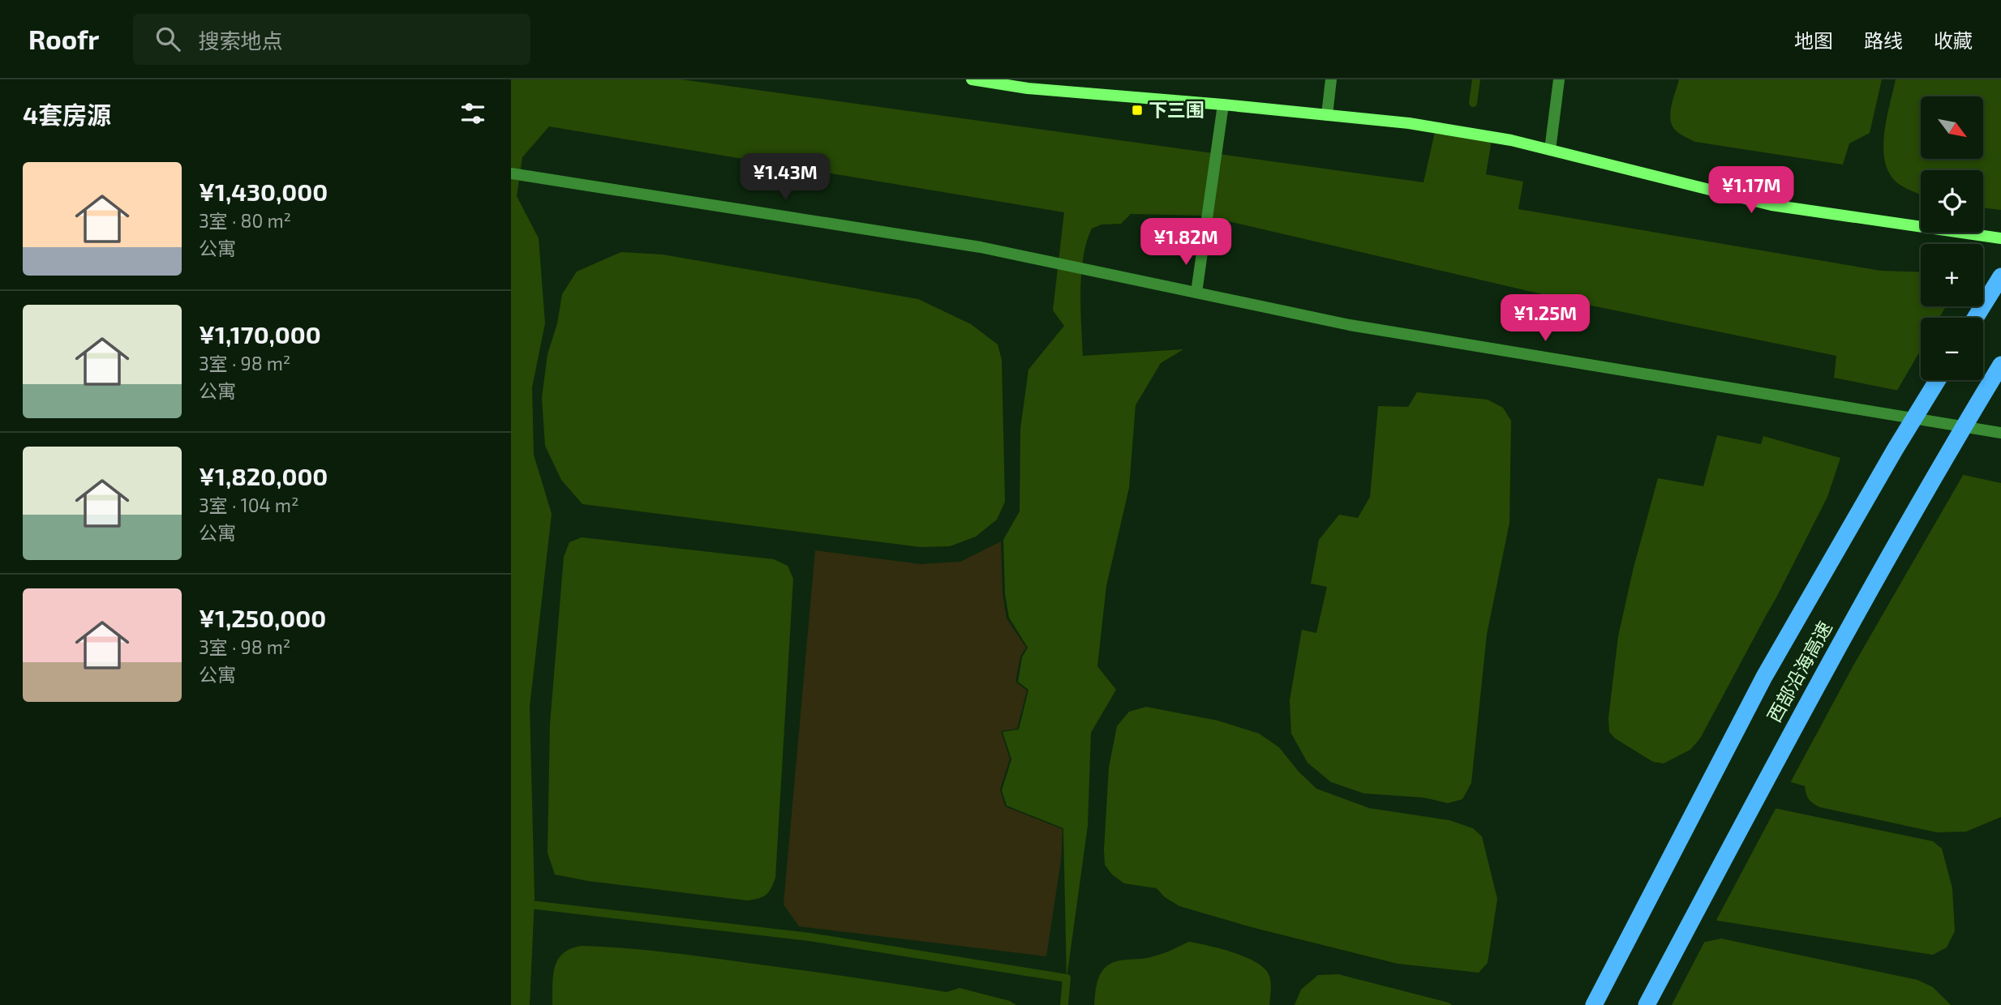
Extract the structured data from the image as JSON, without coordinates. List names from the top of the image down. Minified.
{"streets":{"highway":["西部沿海高速"]},"places":{"transit":["下三围"]},"north":"bottom right","page":{"header":"Roofr","search":"搜索地点","nav":["地图","路线","收藏"],"heading":"4套房源","map_buttons":["+","−"],"list":[{"name":"¥1,430,000","note":"3室 · 80 m² · 公寓"},{"name":"¥1,170,000","note":"3室 · 98 m² · 公寓"},{"name":"¥1,820,000","note":"3室 · 104 m² · 公寓"},{"name":"¥1,250,000","note":"3室 · 98 m² · 公寓"}],"price":["¥1.43M","¥1.17M","¥1.82M","¥1.25M"]}}
